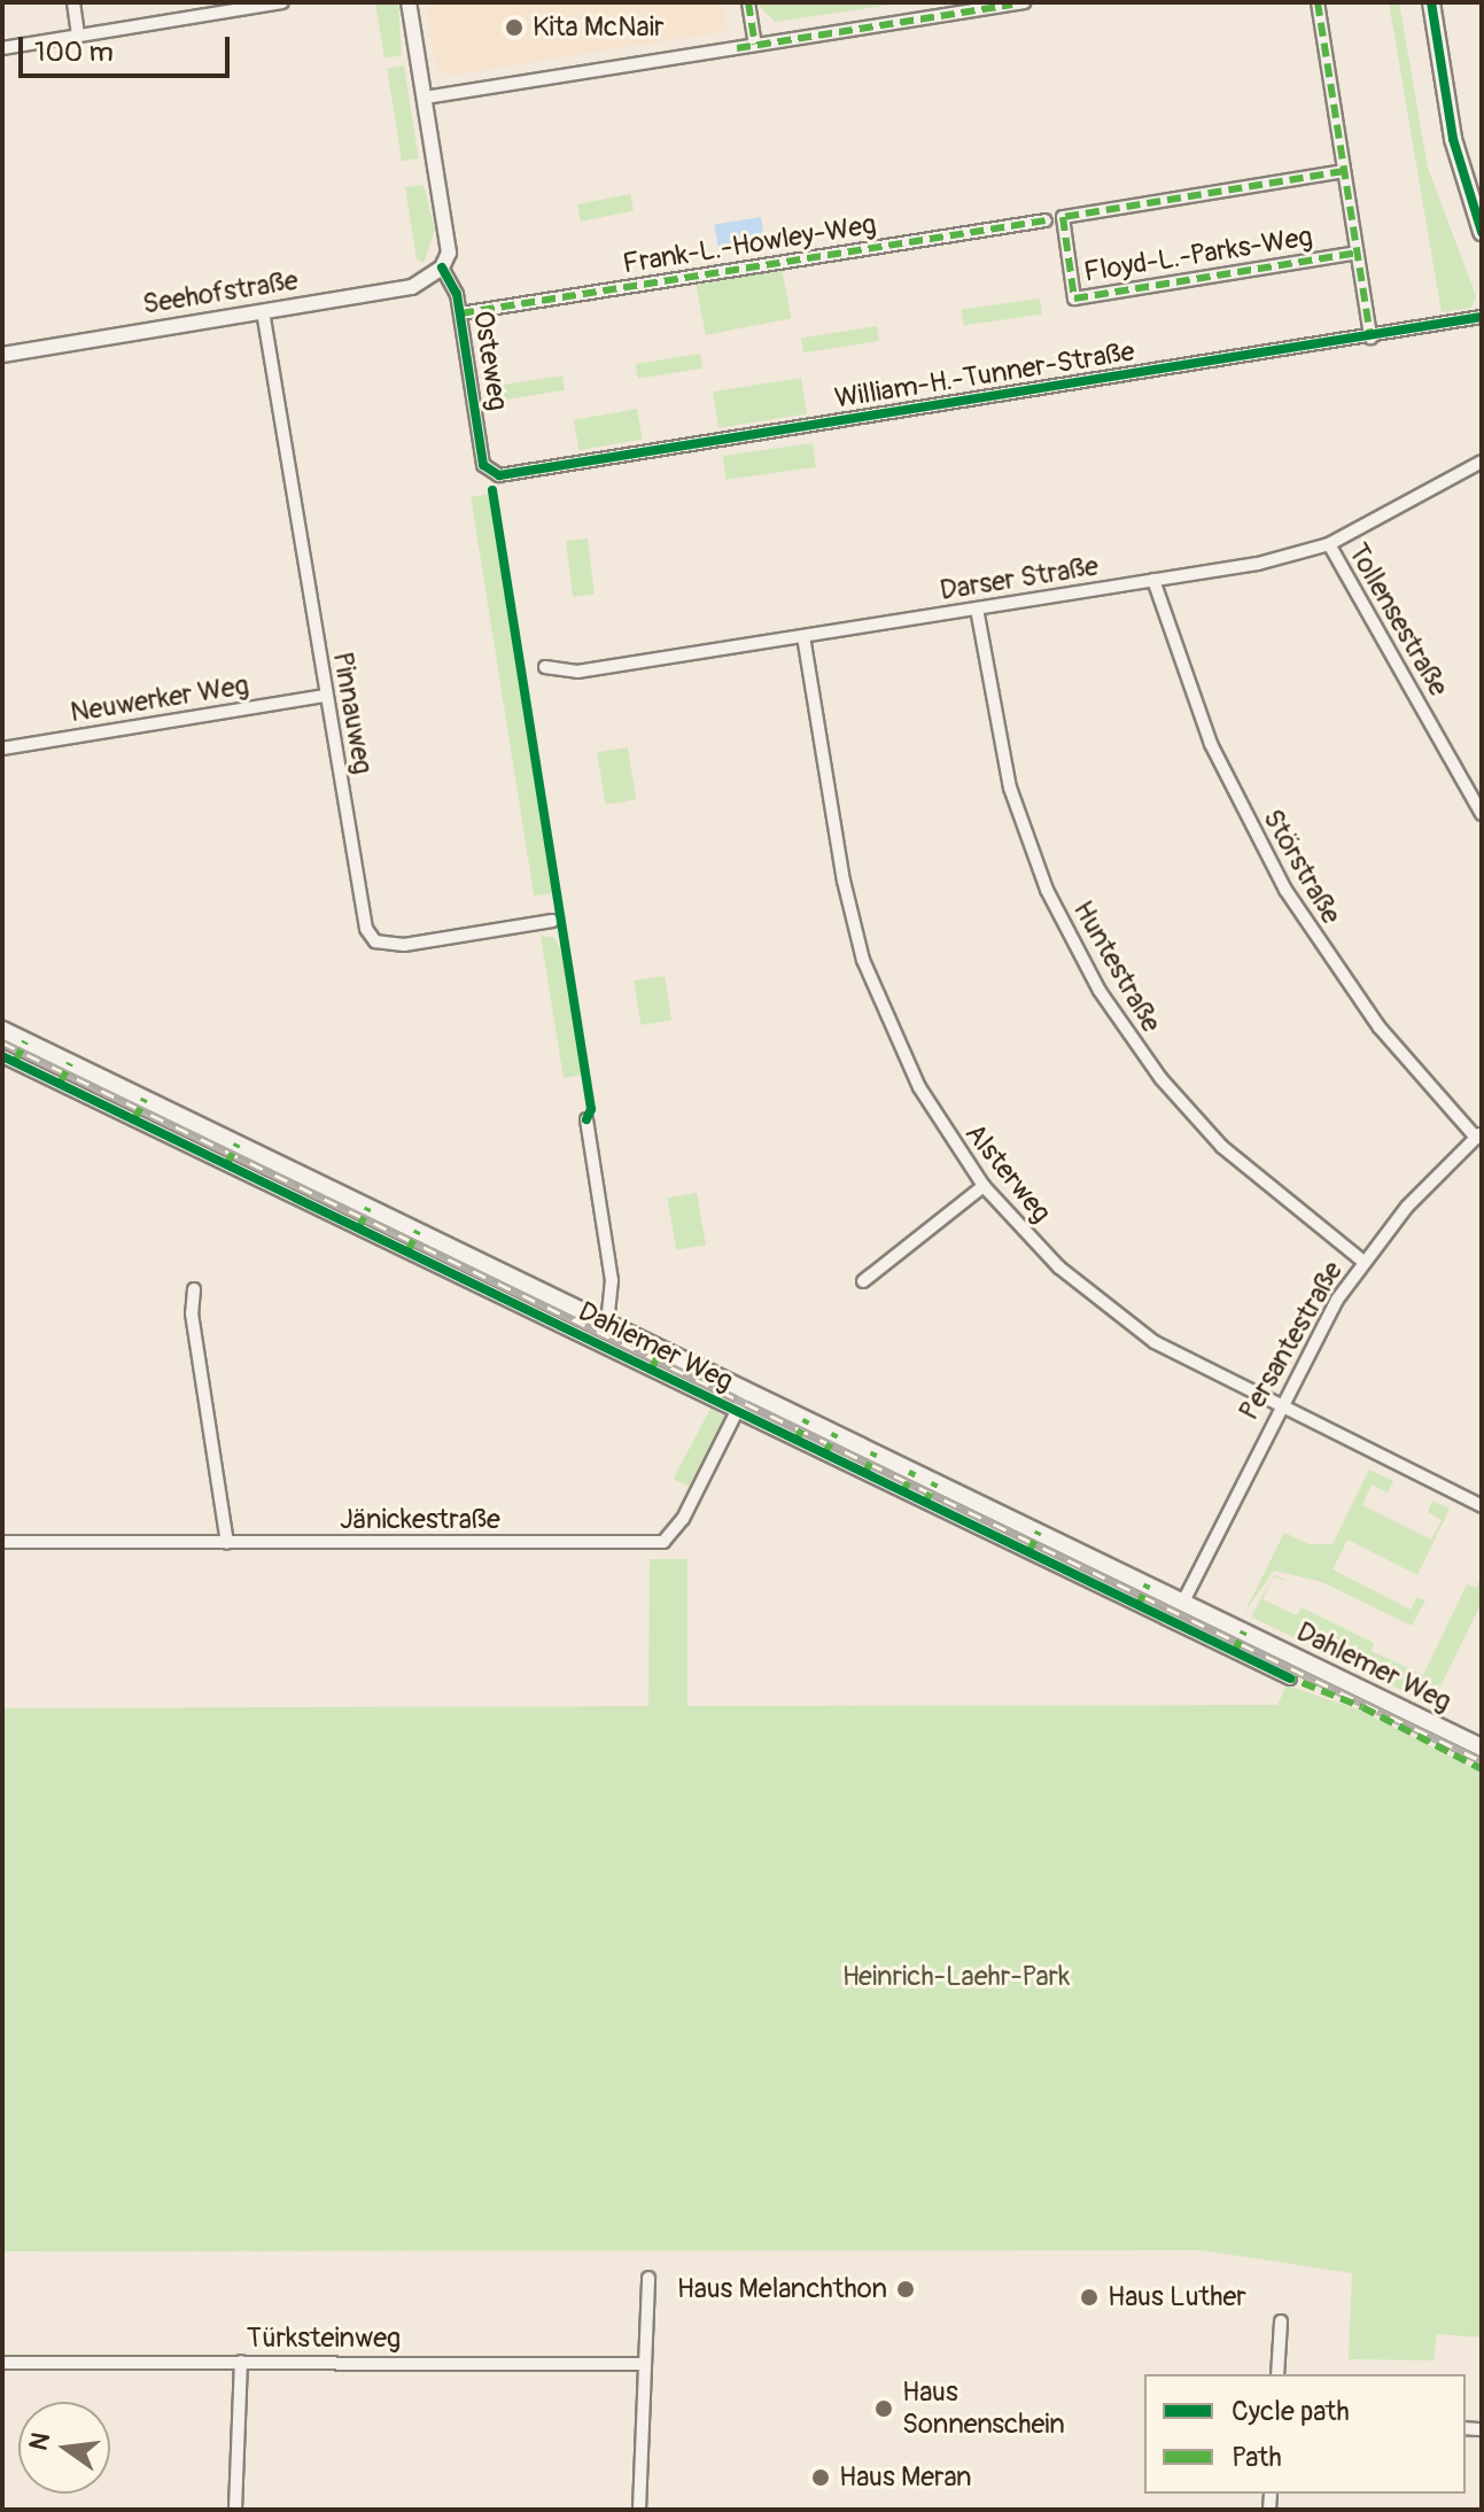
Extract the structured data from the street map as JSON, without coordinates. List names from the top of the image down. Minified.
{"streets":{"main road":["Dahlemer Weg"],"street":["Frank-L.-Howley-Weg","Floyd-L.-Parks-Weg","Seehofstraße","Osteweg","William-H.-Tunner-Straße","Darser Straße","Tollensestraße","Neuwerker Weg","Pinnauweg","Störstraße","Huntestraße","Alsterweg","Persantestraße","Jänickestraße","Türksteinweg"]},"crossings":[["Frank-L.-Howley-Weg","Osteweg"],["Seehofstraße","Osteweg"],["Seehofstraße","Pinnauweg"],["Osteweg","William-H.-Tunner-Straße"],["Darser Straße","Tollensestraße"],["Darser Straße","Störstraße"],["Darser Straße","Huntestraße"],["Darser Straße","Alsterweg"],["Neuwerker Weg","Pinnauweg"],["Störstraße","Persantestraße"],["Huntestraße","Persantestraße"],["Alsterweg","Persantestraße"],["Persantestraße","Dahlemer Weg"],["Dahlemer Weg","Jänickestraße"]],"parks":["Heinrich-Laehr-Park"],"places":["Kita McNair","Haus Melanchthon","Haus Luther","Haus Sonnenschein","Haus Meran"],"legend":["Cycle path","Path"],"scale_bar":"100 m","north":"left"}
